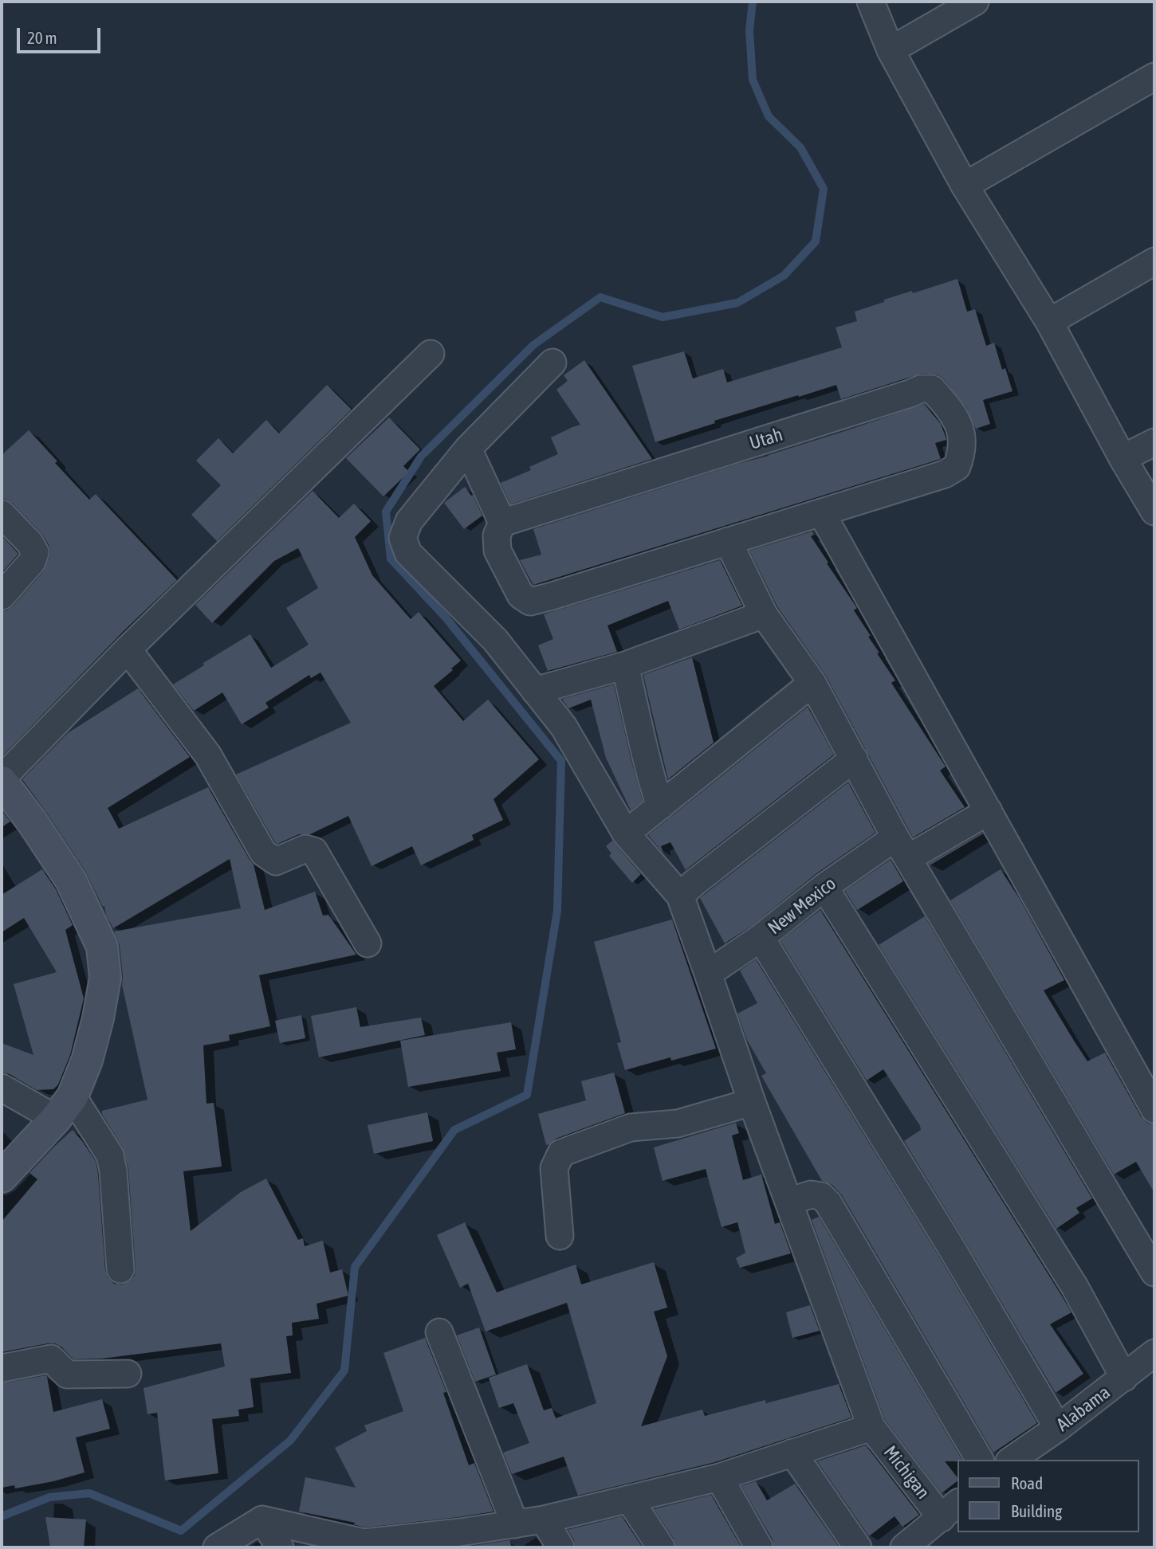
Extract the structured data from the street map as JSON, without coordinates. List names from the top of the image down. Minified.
{"streets":{"street":["Utah","New Mexico","Alabama","Michigan"]},"crossings":[["New Mexico","Michigan"]],"legend":["Road","Building"],"scale_bar":"20 m"}
